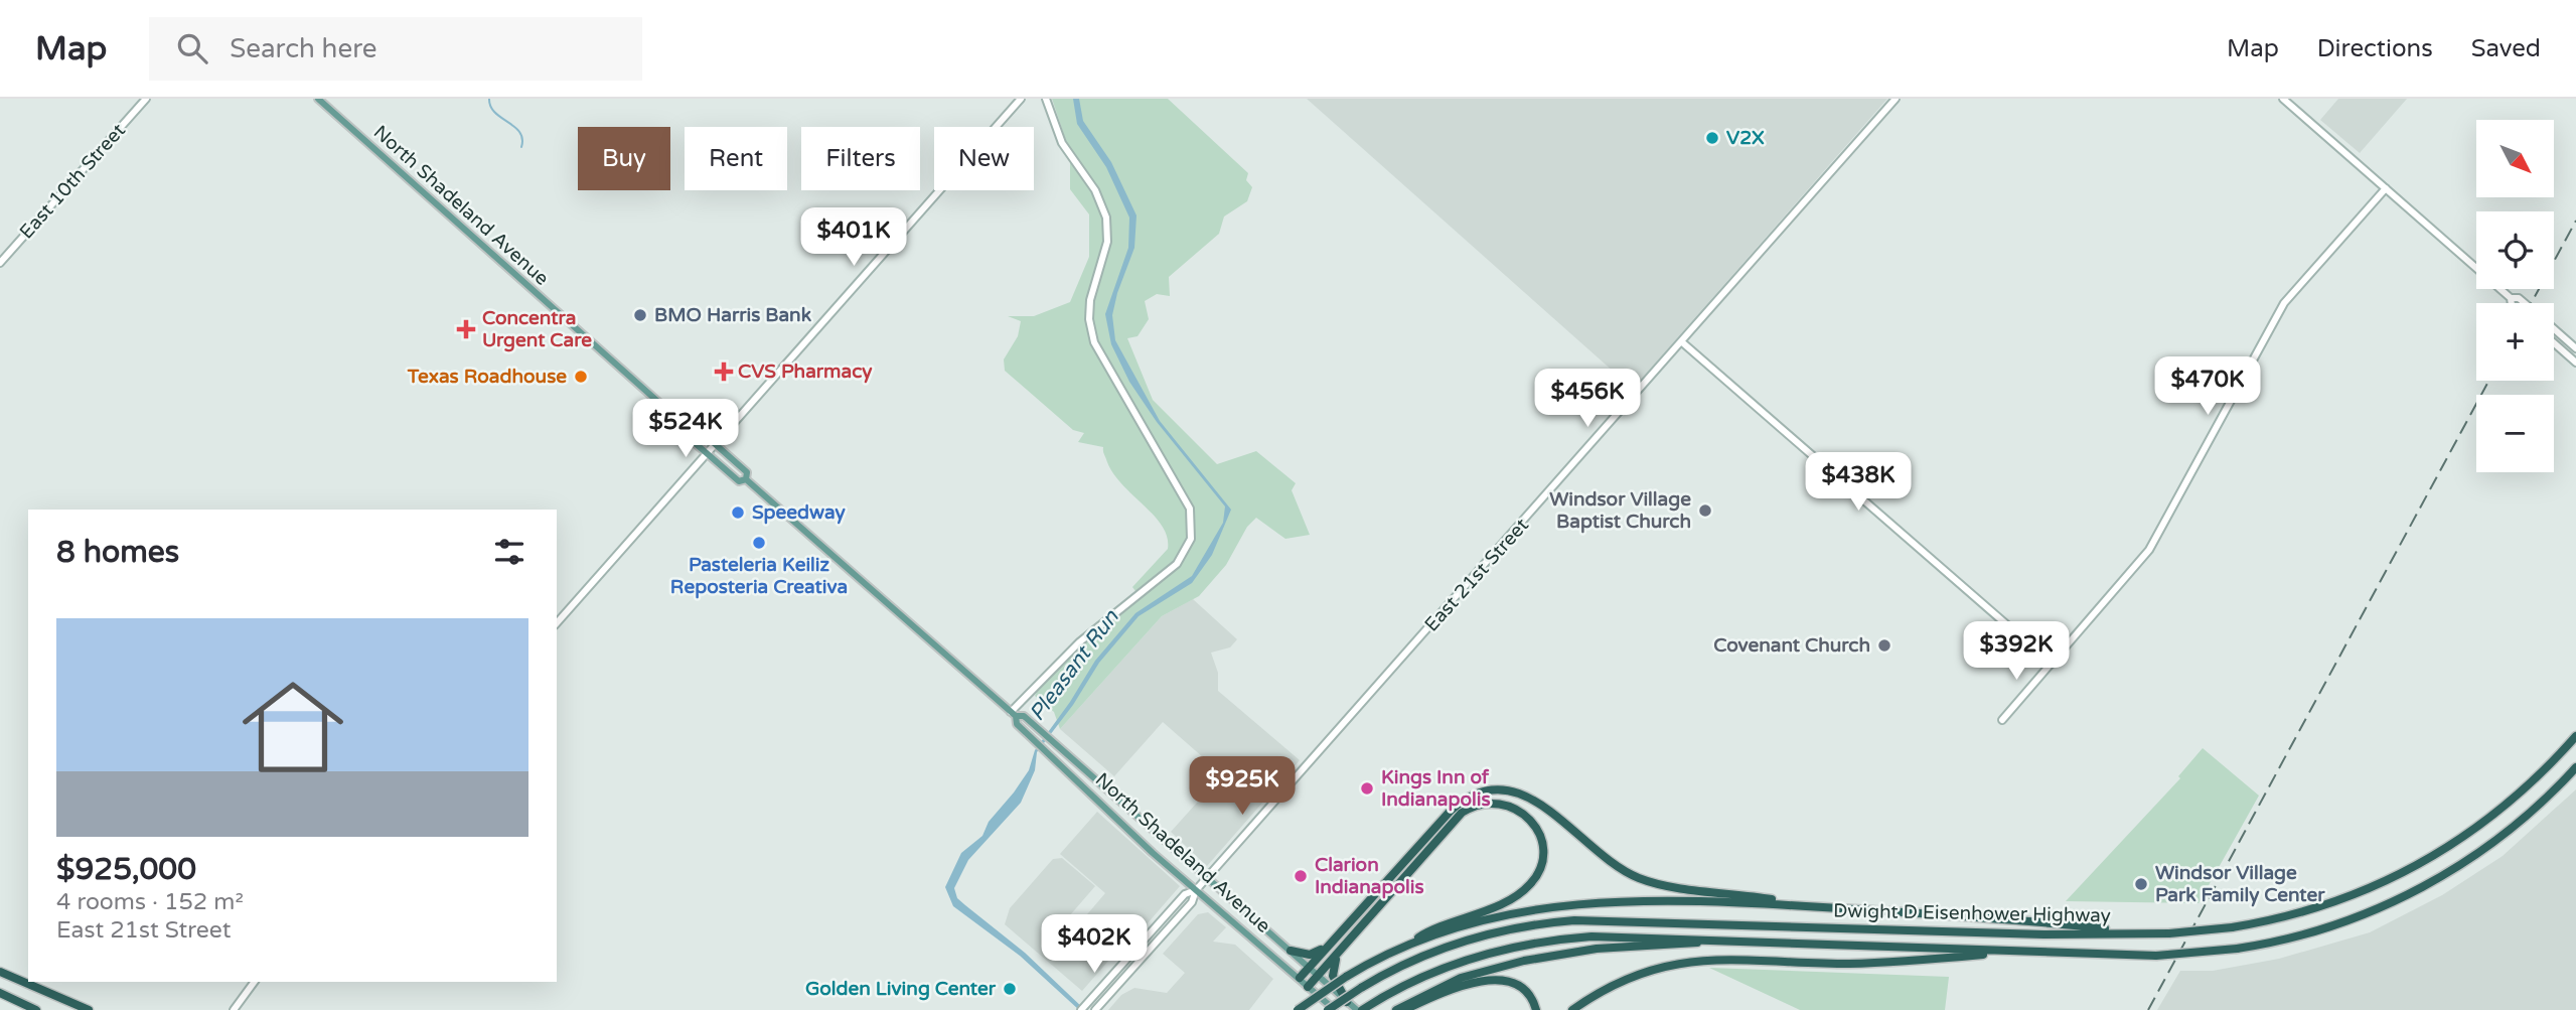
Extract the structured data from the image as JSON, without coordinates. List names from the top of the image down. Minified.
{"streets":{"highway":["Dwight D Eisenhower Highway"],"main road":["North Shadeland Avenue"],"street":["East 10th Street","East 21st Street"]},"crossings":[["North Shadeland Avenue","East 21st Street"],["North Shadeland Avenue","Dwight D Eisenhower Highway"]],"water":["Pleasant Run"],"places":{"other":["V2X","BMO Harris Bank","Texas Roadhouse","Windsor Village Baptist Church","Speedway","Pasteleria Keiliz Reposteria Creativa","Covenant Church","Kings Inn of Indianapolis","Clarion Indianapolis","Windsor Village Park Family Center","Golden Living Center"],"health":["Concentra Urgent Care","CVS Pharmacy"]},"north":"bottom right","page":{"header":"Map","search":"Search here","nav":["Map","Directions","Saved"],"map_buttons":["+","−"],"chip":["Buy","Rent","Filters","New"],"price":["$401K","$470K","$456K","$524K","$438K","$392K","$925K","$402K"],"heading":"8 homes","list":[{"name":"$925,000","note":"4 rooms · 152 m² · East 21st Street"}]}}
